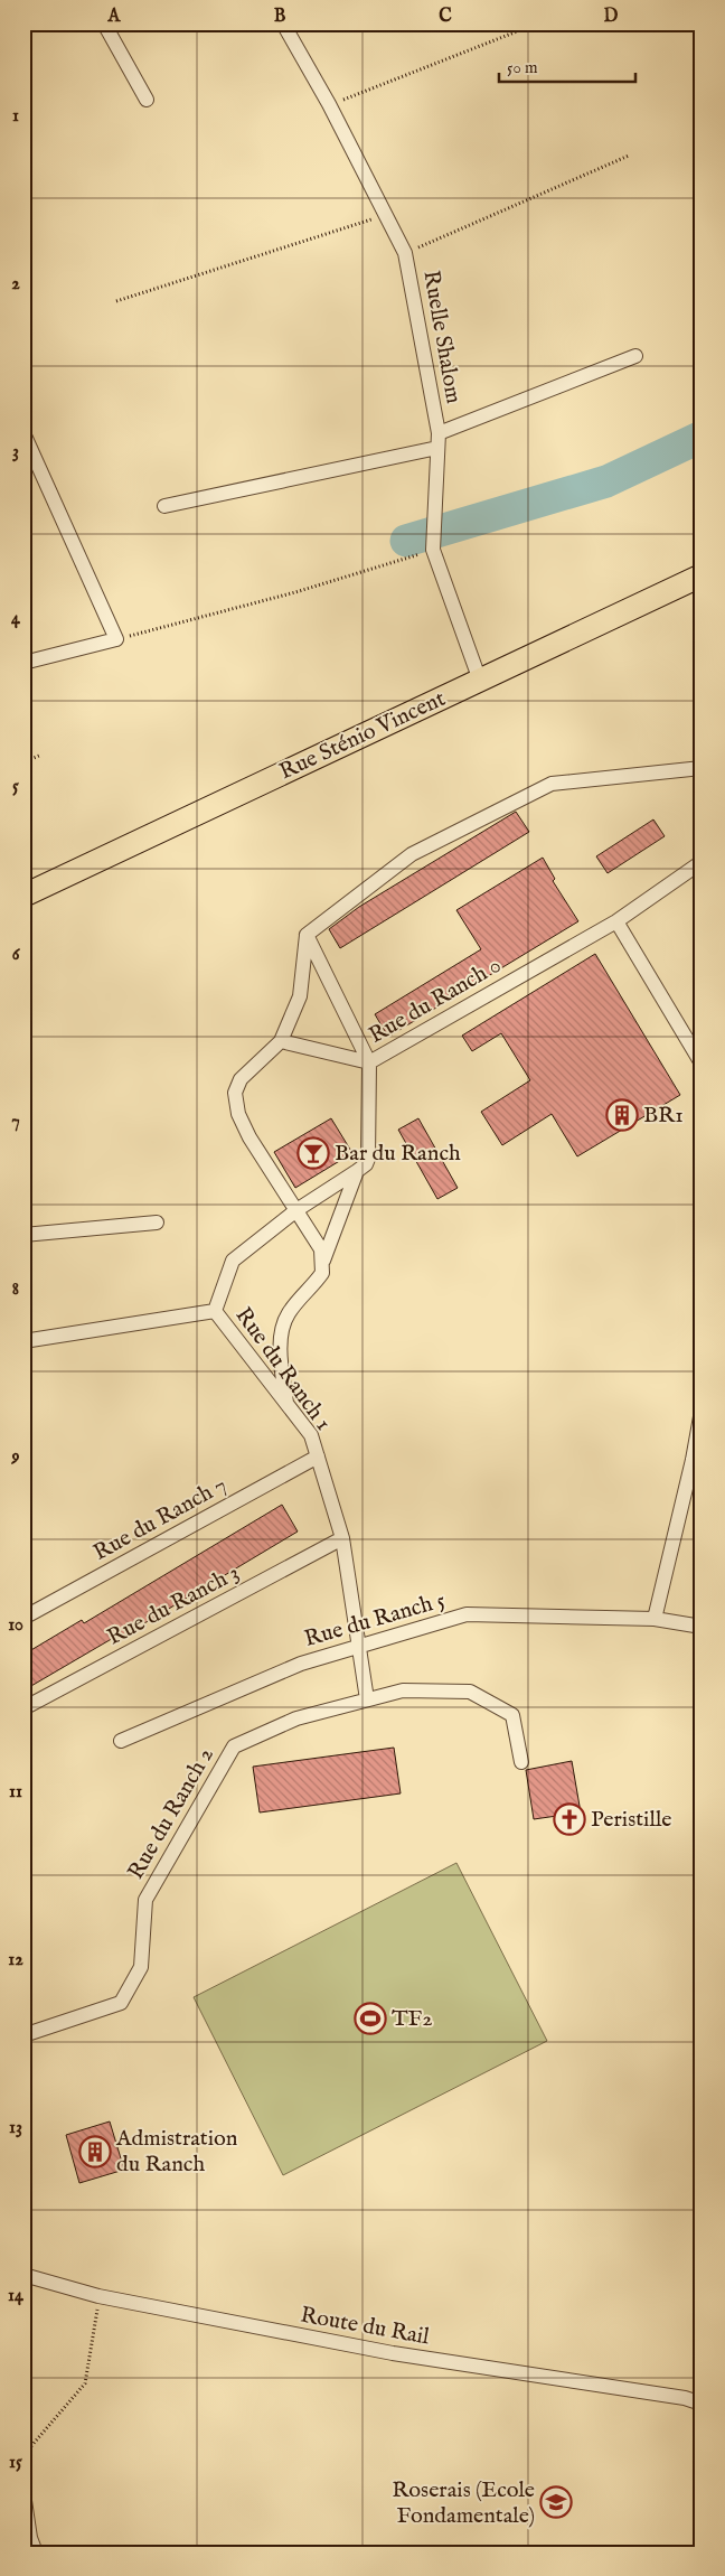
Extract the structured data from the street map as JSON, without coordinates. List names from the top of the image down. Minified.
{"streets":{"main road":["Rue Sténio Vincent"],"street":["Ruelle Shalom","Rue du Ranch 0","Rue du Ranch 1","Rue du Ranch 7","Rue du Ranch 3","Rue du Ranch 5","Rue du Ranch 2","Route du Rail"]},"crossings":[["Ruelle Shalom","Rue Sténio Vincent"],["Rue du Ranch 0","Rue du Ranch 1"],["Rue du Ranch 1","Rue du Ranch 7"],["Rue du Ranch 1","Rue du Ranch 3"],["Rue du Ranch 1","Rue du Ranch 5"],["Rue du Ranch 1","Rue du Ranch 2"]],"places":{"building":["BR1","Admistration du Ranch"],"bar":["Bar du Ranch"],"church":["Peristille"],"sports":["TF2"],"school or university":["Roserais (Ecole Fondamentale)"]},"scale_bar":"50 m","grid":{"columns":["A","B","C","D"],"rows":["1","2","3","4","5","6","7","8","9","10","11","12","13","14","15"]}}
